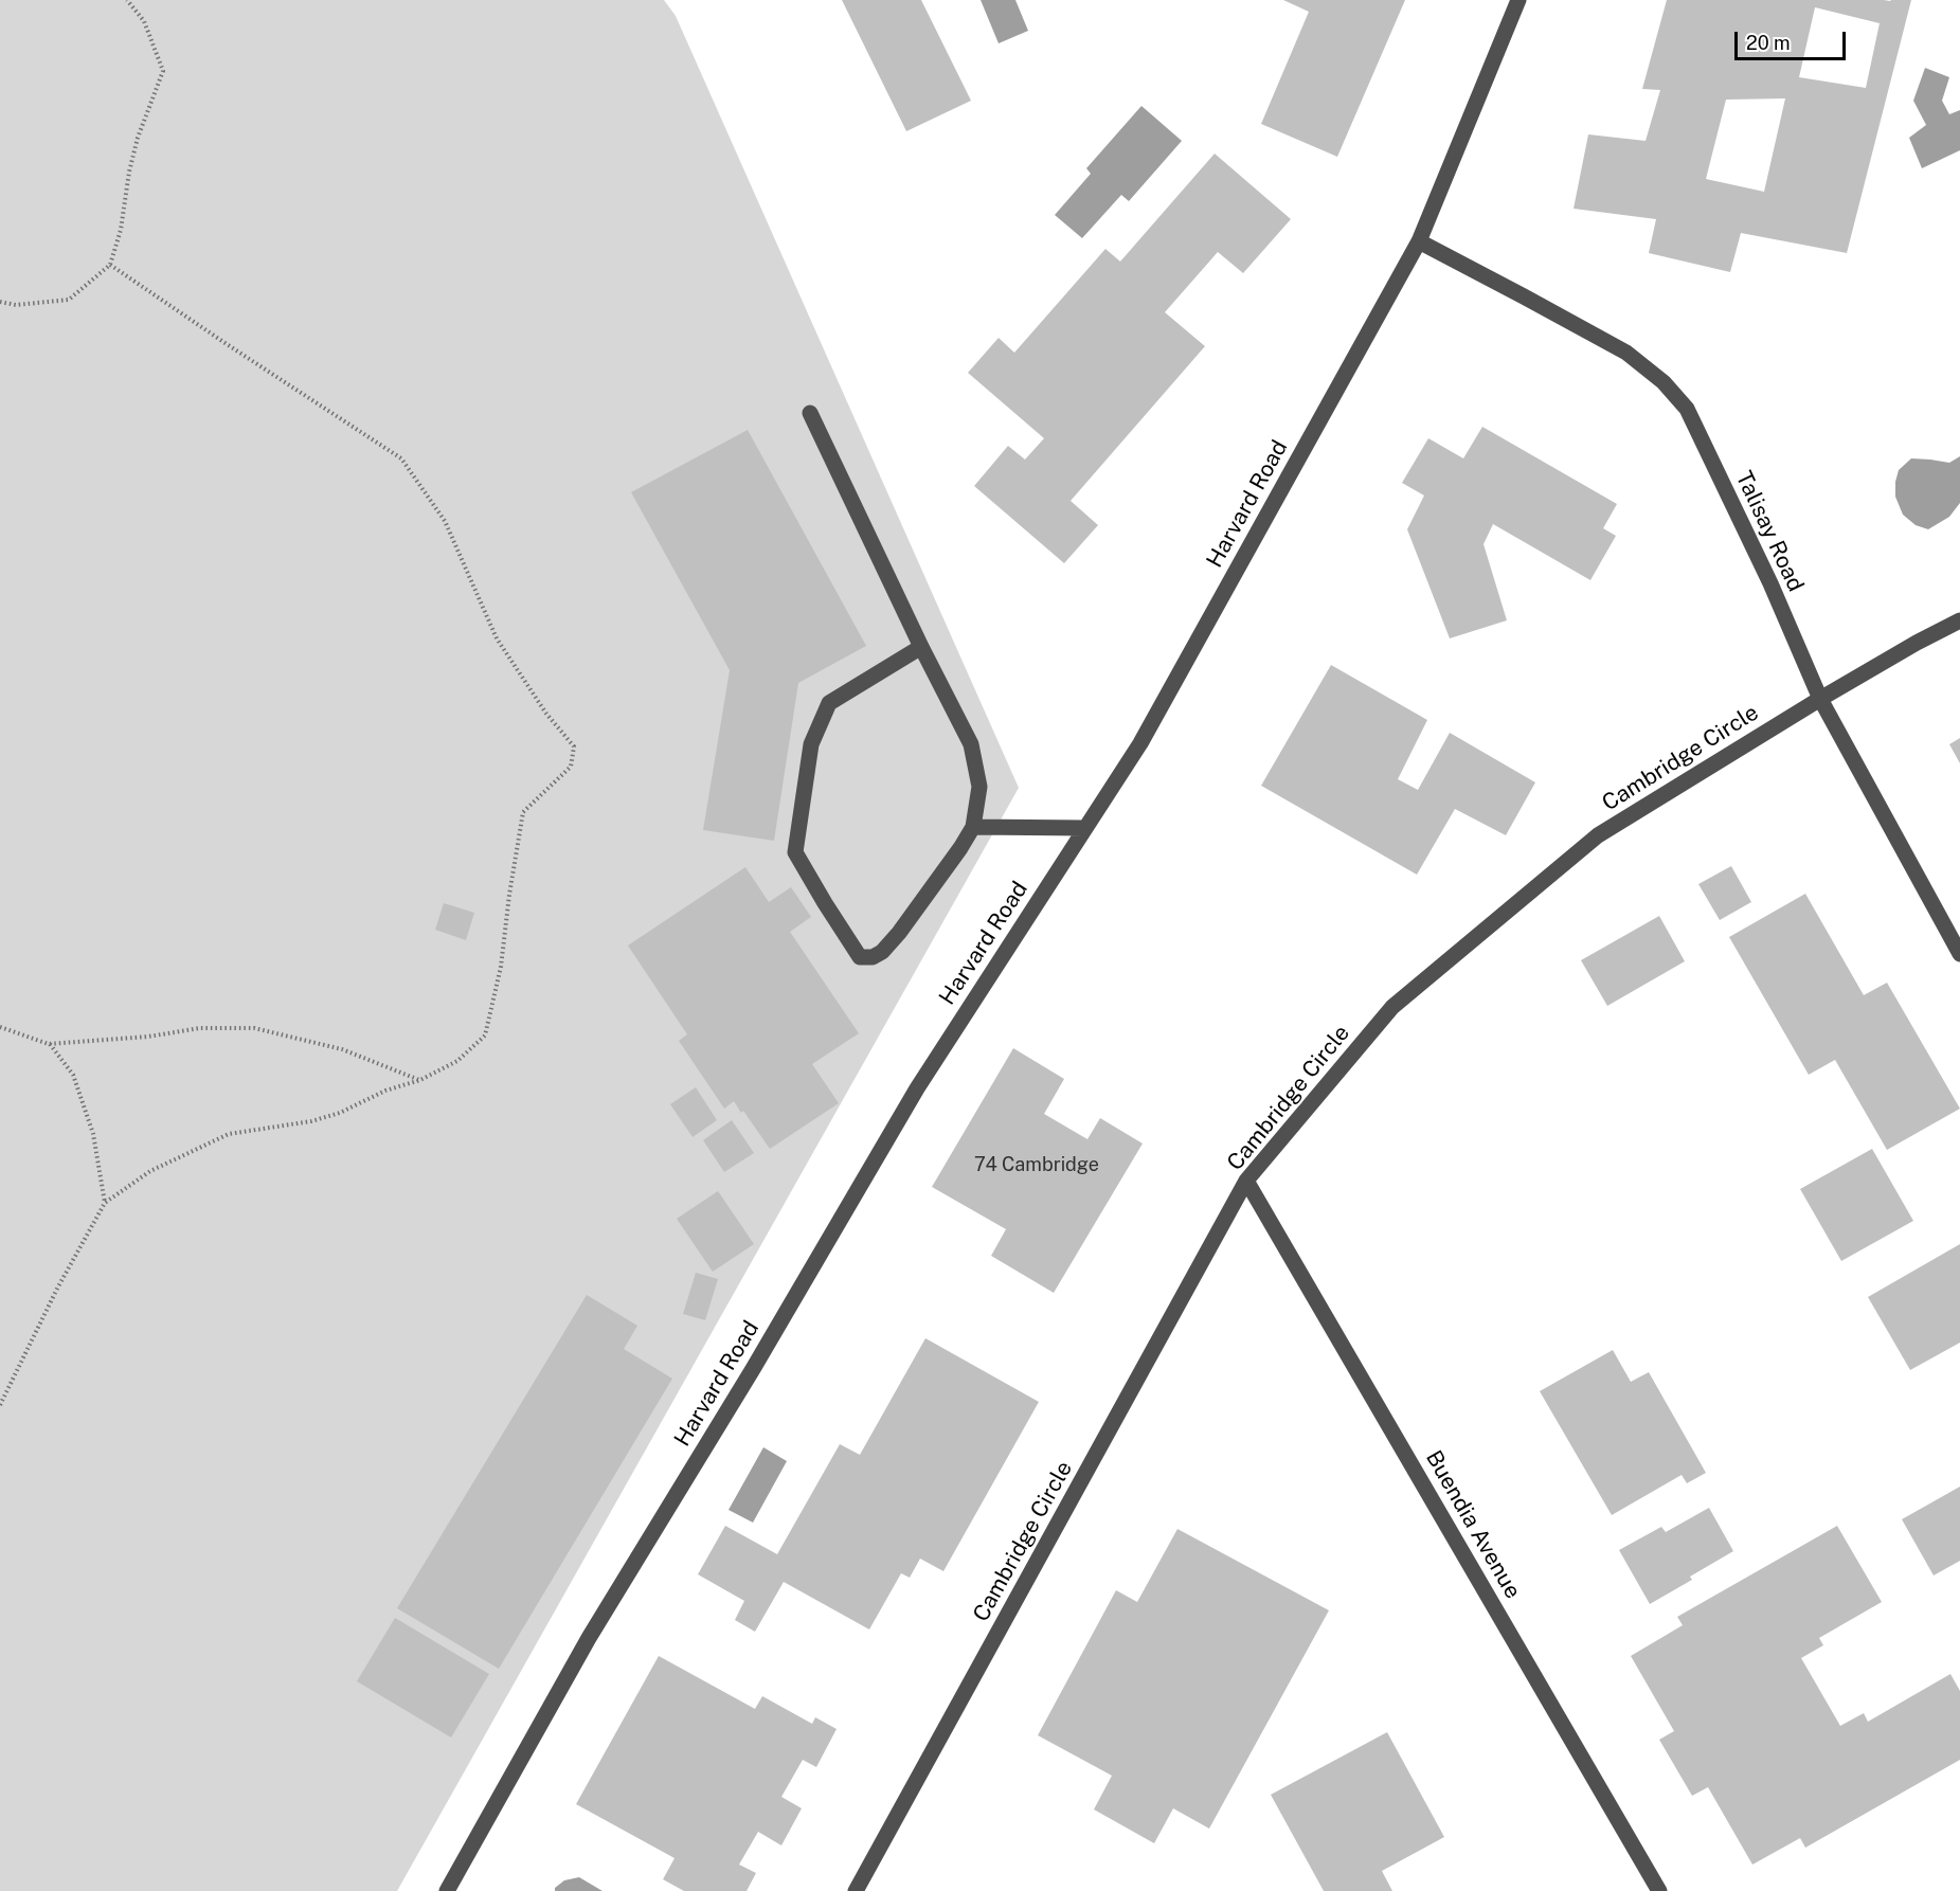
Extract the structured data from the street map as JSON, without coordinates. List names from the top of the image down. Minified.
{"streets":{"street":["Harvard Road","Talisay Road","Cambridge Circle","Buendia Avenue"]},"crossings":[["Harvard Road","Talisay Road"],["Talisay Road","Cambridge Circle"],["Cambridge Circle","Buendia Avenue"]],"house_numbers":["74 Cambridge"],"scale_bar":"20 m"}
